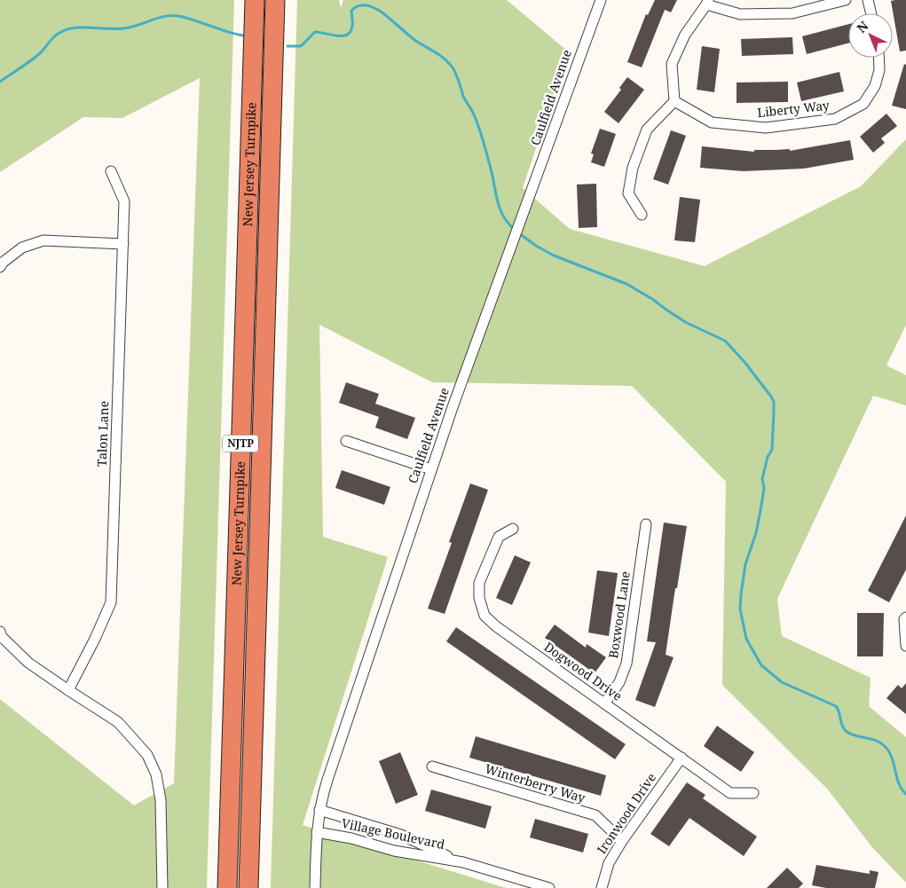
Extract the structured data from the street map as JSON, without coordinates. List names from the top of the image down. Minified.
{"streets":{"highway":["New Jersey Turnpike","NJTP"],"street":["Caulfield Avenue","Liberty Way","Talon Lane","Boxwood Lane","Dogwood Drive","Winterberry Way","Ironwood Drive","Village Boulevard"]},"crossings":[["Caulfield Avenue","Village Boulevard"],["Boxwood Lane","Dogwood Drive"],["Dogwood Drive","Ironwood Drive"],["Winterberry Way","Ironwood Drive"]],"north":"top left"}
